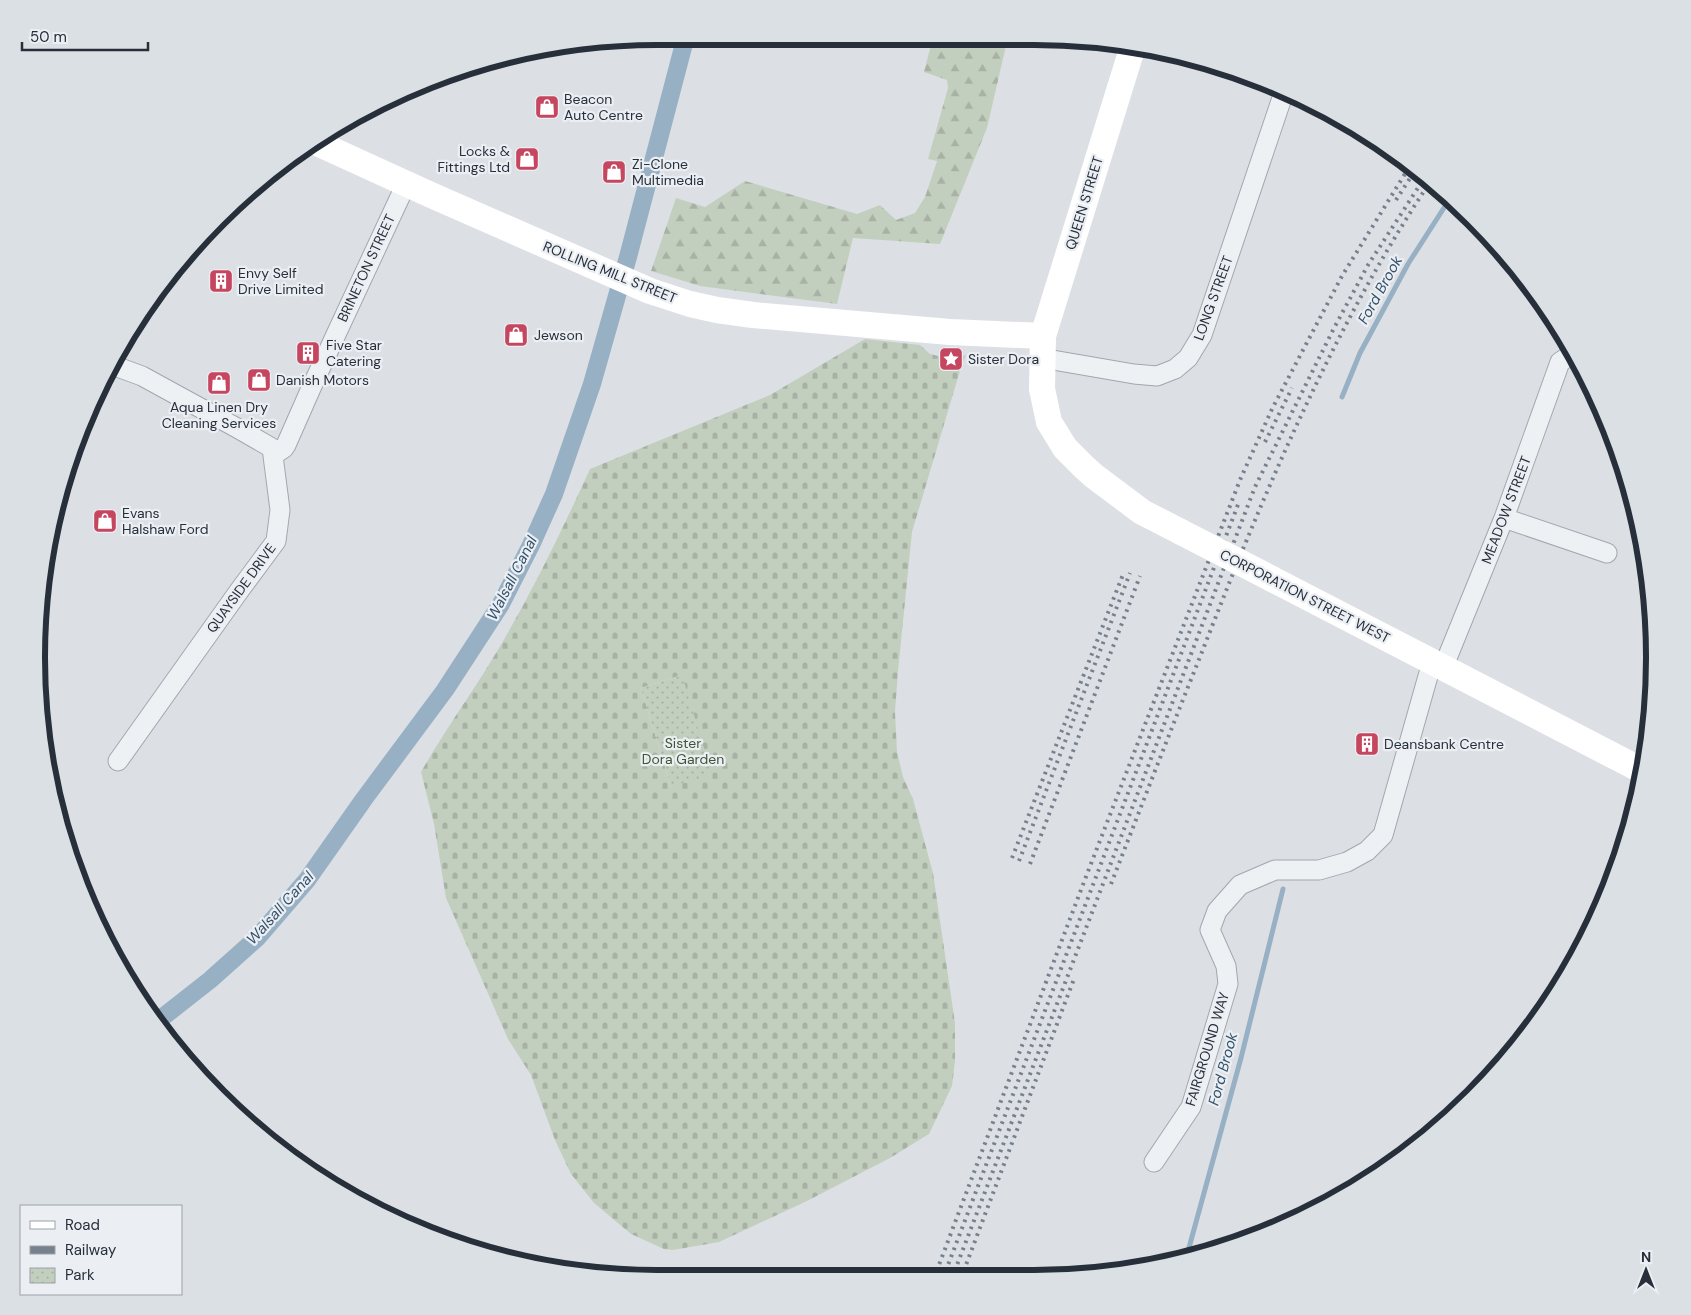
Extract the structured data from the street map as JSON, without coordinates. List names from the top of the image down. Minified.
{"streets":{"street":["QUEEN STREET","BRINETON STREET","ROLLING MILL STREET","LONG STREET","MEADOW STREET","QUAYSIDE DRIVE","CORPORATION STREET WEST","FAIRGROUND WAY"]},"crossings":[["QUEEN STREET","ROLLING MILL STREET"],["QUEEN STREET","LONG STREET"],["QUEEN STREET","CORPORATION STREET WEST"],["BRINETON STREET","ROLLING MILL STREET"],["BRINETON STREET","QUAYSIDE DRIVE"],["ROLLING MILL STREET","LONG STREET"],["ROLLING MILL STREET","CORPORATION STREET WEST"],["LONG STREET","CORPORATION STREET WEST"],["MEADOW STREET","CORPORATION STREET WEST"],["MEADOW STREET","FAIRGROUND WAY"],["CORPORATION STREET WEST","FAIRGROUND WAY"]],"water":["Ford Brook","Walsall Canal"],"parks":["Sister Dora Garden"],"places":{"shop":["Beacon Auto Centre","Locks & Fittings Ltd","Zi-Clone Multimedia","Jewson","Danish Motors","Aqua Linen Dry Cleaning Services","Evans Halshaw Ford"],"building":["Envy Self Drive Limited","Five Star Catering","Deansbank Centre"],"place":["Sister Dora"]},"legend":["Road","Railway","Park"],"scale_bar":"50 m","north":"top"}
